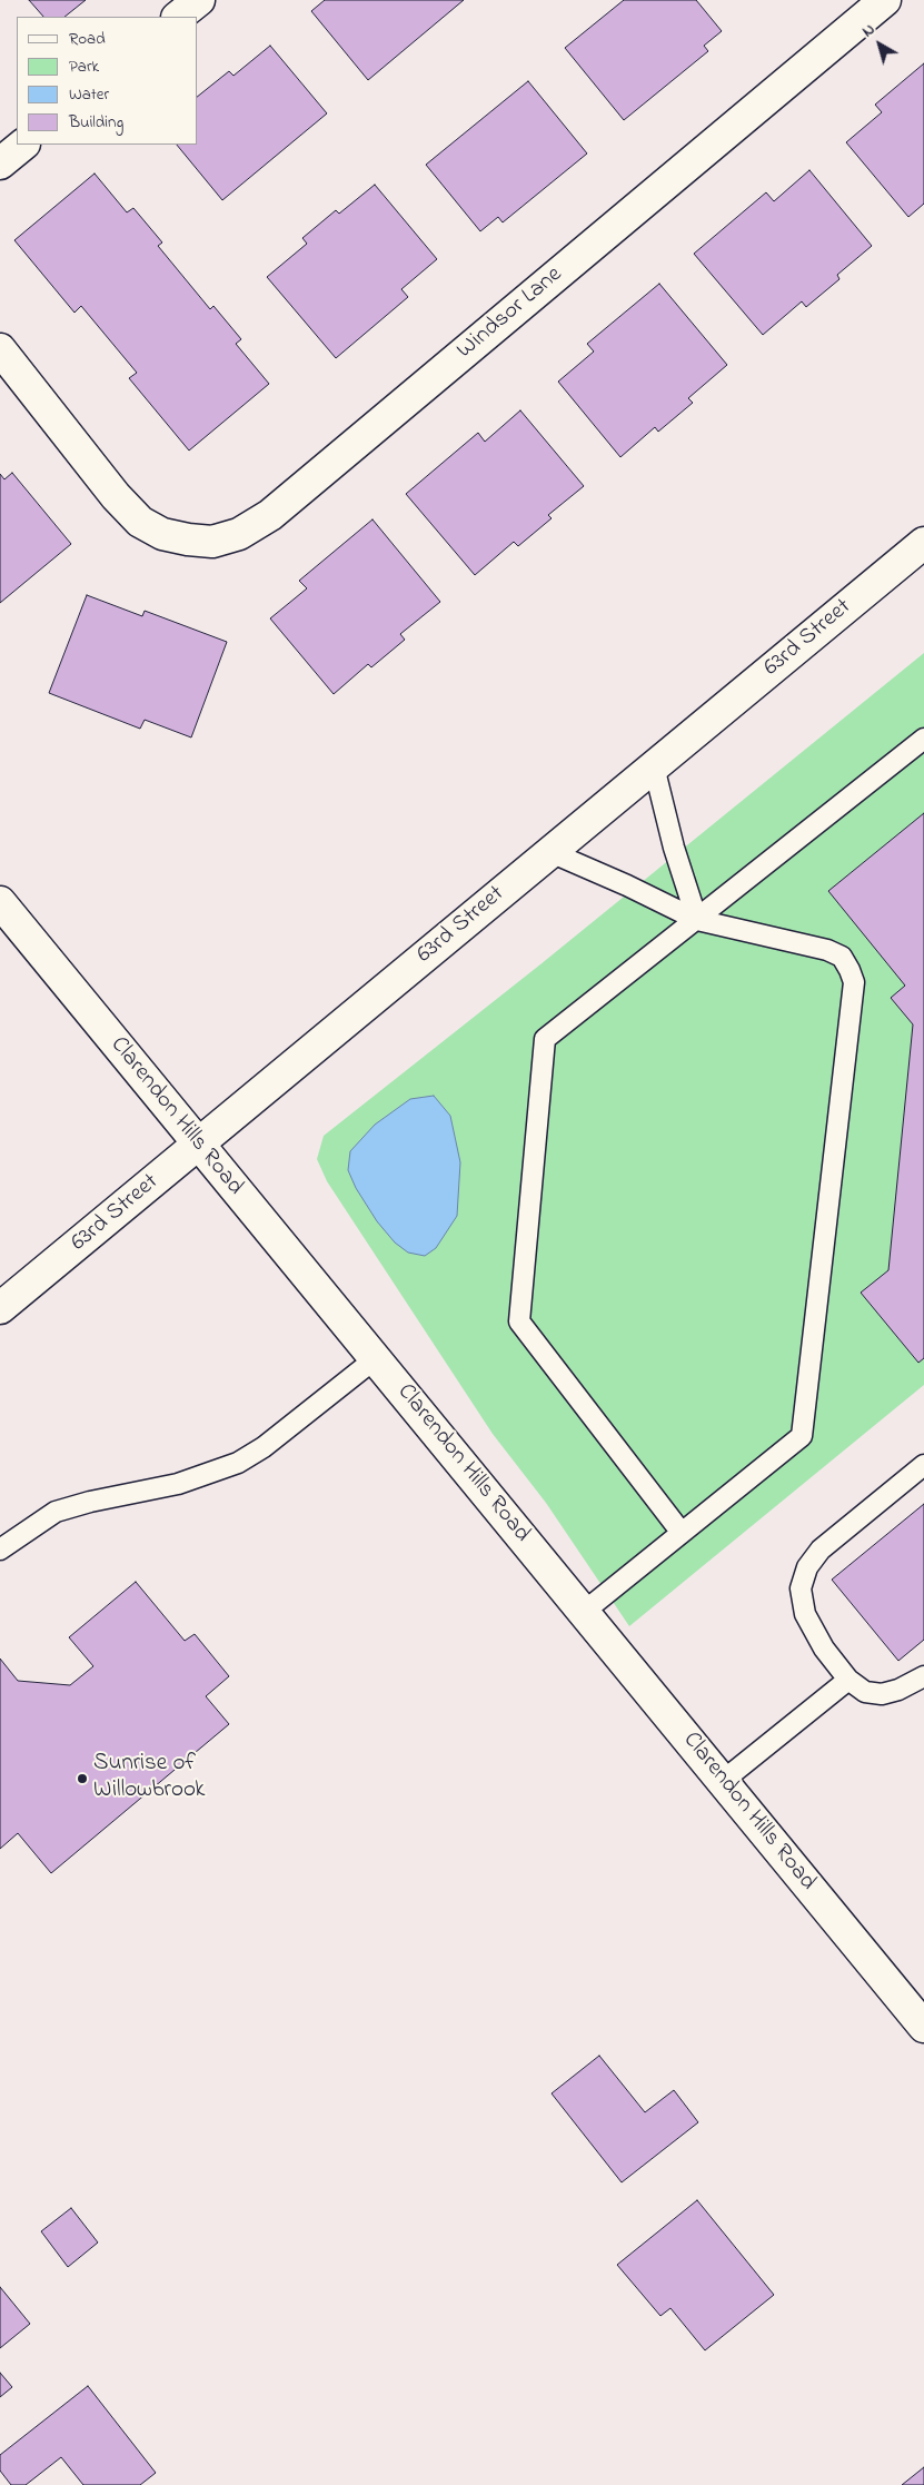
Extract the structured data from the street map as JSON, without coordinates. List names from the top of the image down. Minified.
{"streets":{"street":["Windsor Lane","63rd Street","Clarendon Hills Road"]},"crossings":[["63rd Street","Clarendon Hills Road"]],"places":["Sunrise of Willowbrook"],"legend":["Road","Park","Water","Building"],"north":"top left"}
